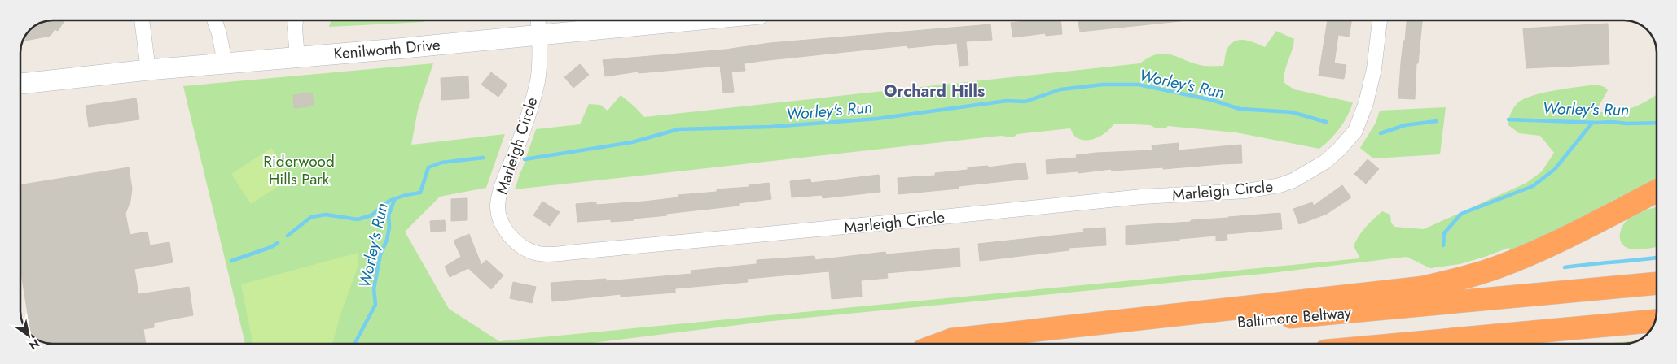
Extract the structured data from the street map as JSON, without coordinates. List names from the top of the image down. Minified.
{"streets":{"highway":["Baltimore Beltway"],"street":["Kenilworth Drive","Marleigh Circle"]},"crossings":[["Kenilworth Drive","Marleigh Circle"]],"districts":["Orchard Hills"],"water":["Worley's Run"],"parks":["Riderwood Hills Park"],"north":"bottom right"}
